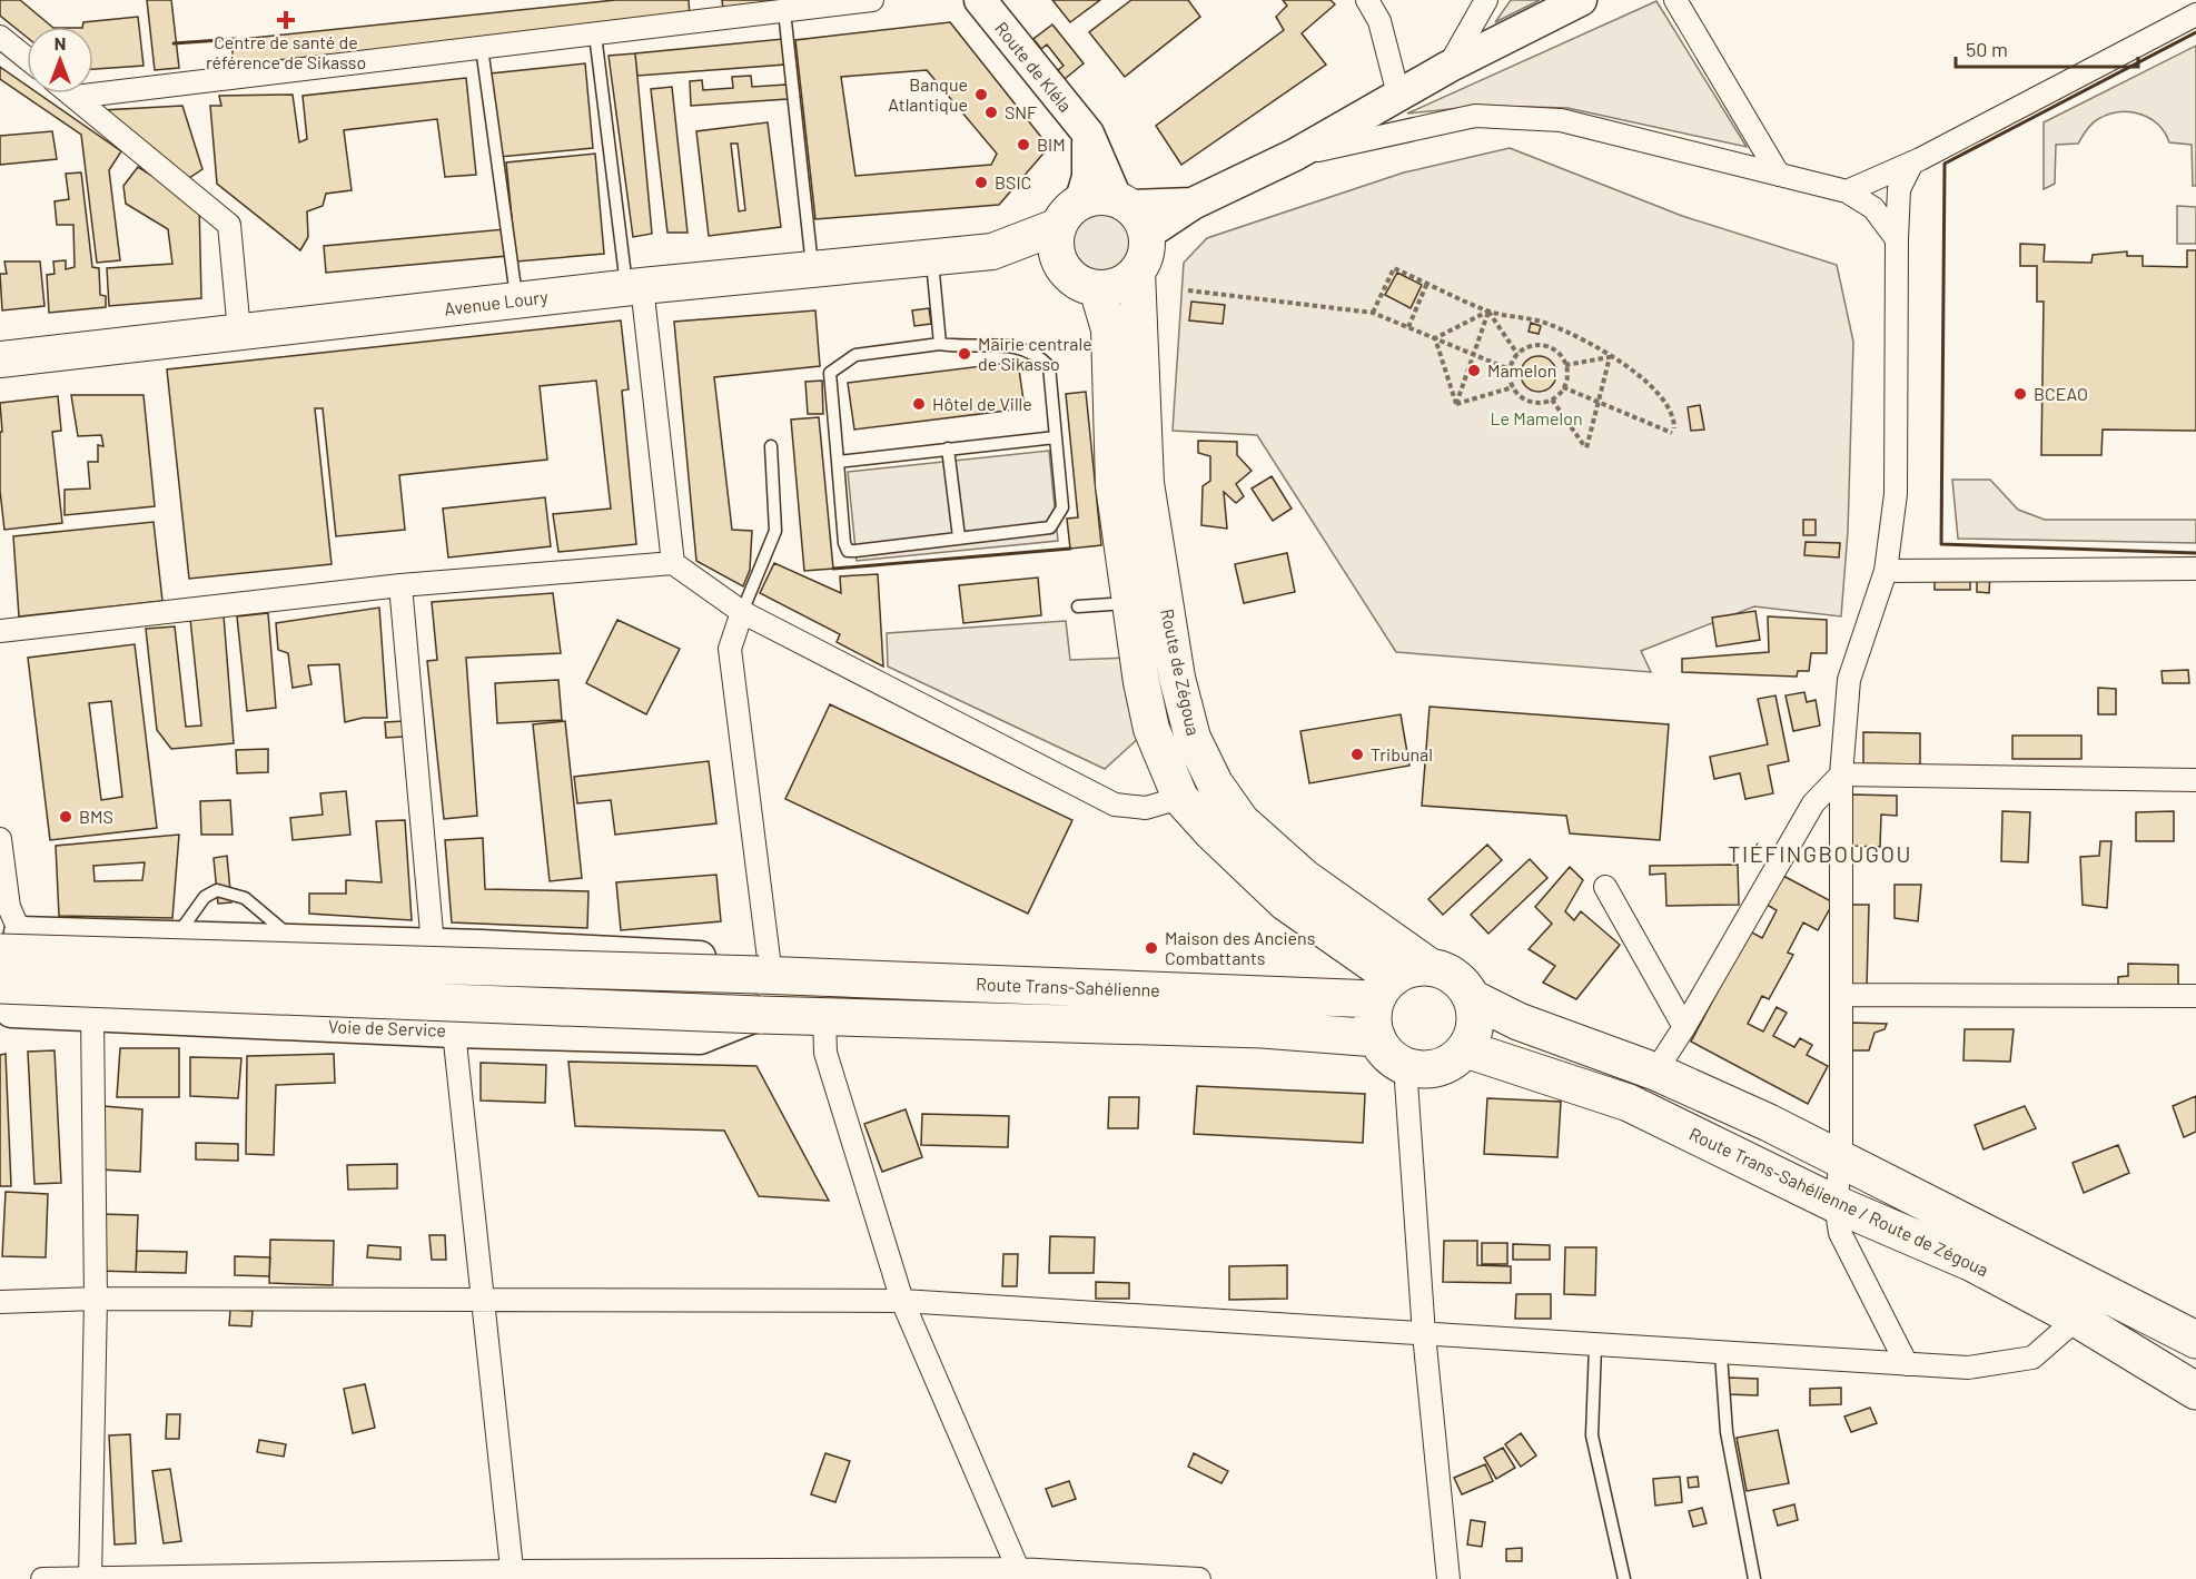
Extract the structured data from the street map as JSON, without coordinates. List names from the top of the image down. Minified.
{"streets":{"highway":["Route Trans-Sahélienne","Route Trans-Sahélienne / Route de Zégoua"],"main road":["Route de Kléla","Avenue Loury","Route de Zégoua","Voie de Service"]},"crossings":[["Route de Kléla","Route de Zégoua"],["Route de Zégoua","Route Trans-Sahélienne"],["Route de Zégoua","Route Trans-Sahélienne / Route de Zégoua"],["Route Trans-Sahélienne","Voie de Service"],["Route Trans-Sahélienne","Route Trans-Sahélienne / Route de Zégoua"]],"districts":["TIÉFINGBOUGOU"],"parks":["Le Mamelon"],"places":{"health":["Centre de santé de référence de Sikasso"],"other":["Banque Atlantique","SNF","BIM","BSIC","Mairie centrale de Sikasso","Mamelon","BCEAO","Hôtel de Ville","Tribunal","BMS","Maison des Anciens Combattants"]},"scale_bar":"50 m","north":"top"}
